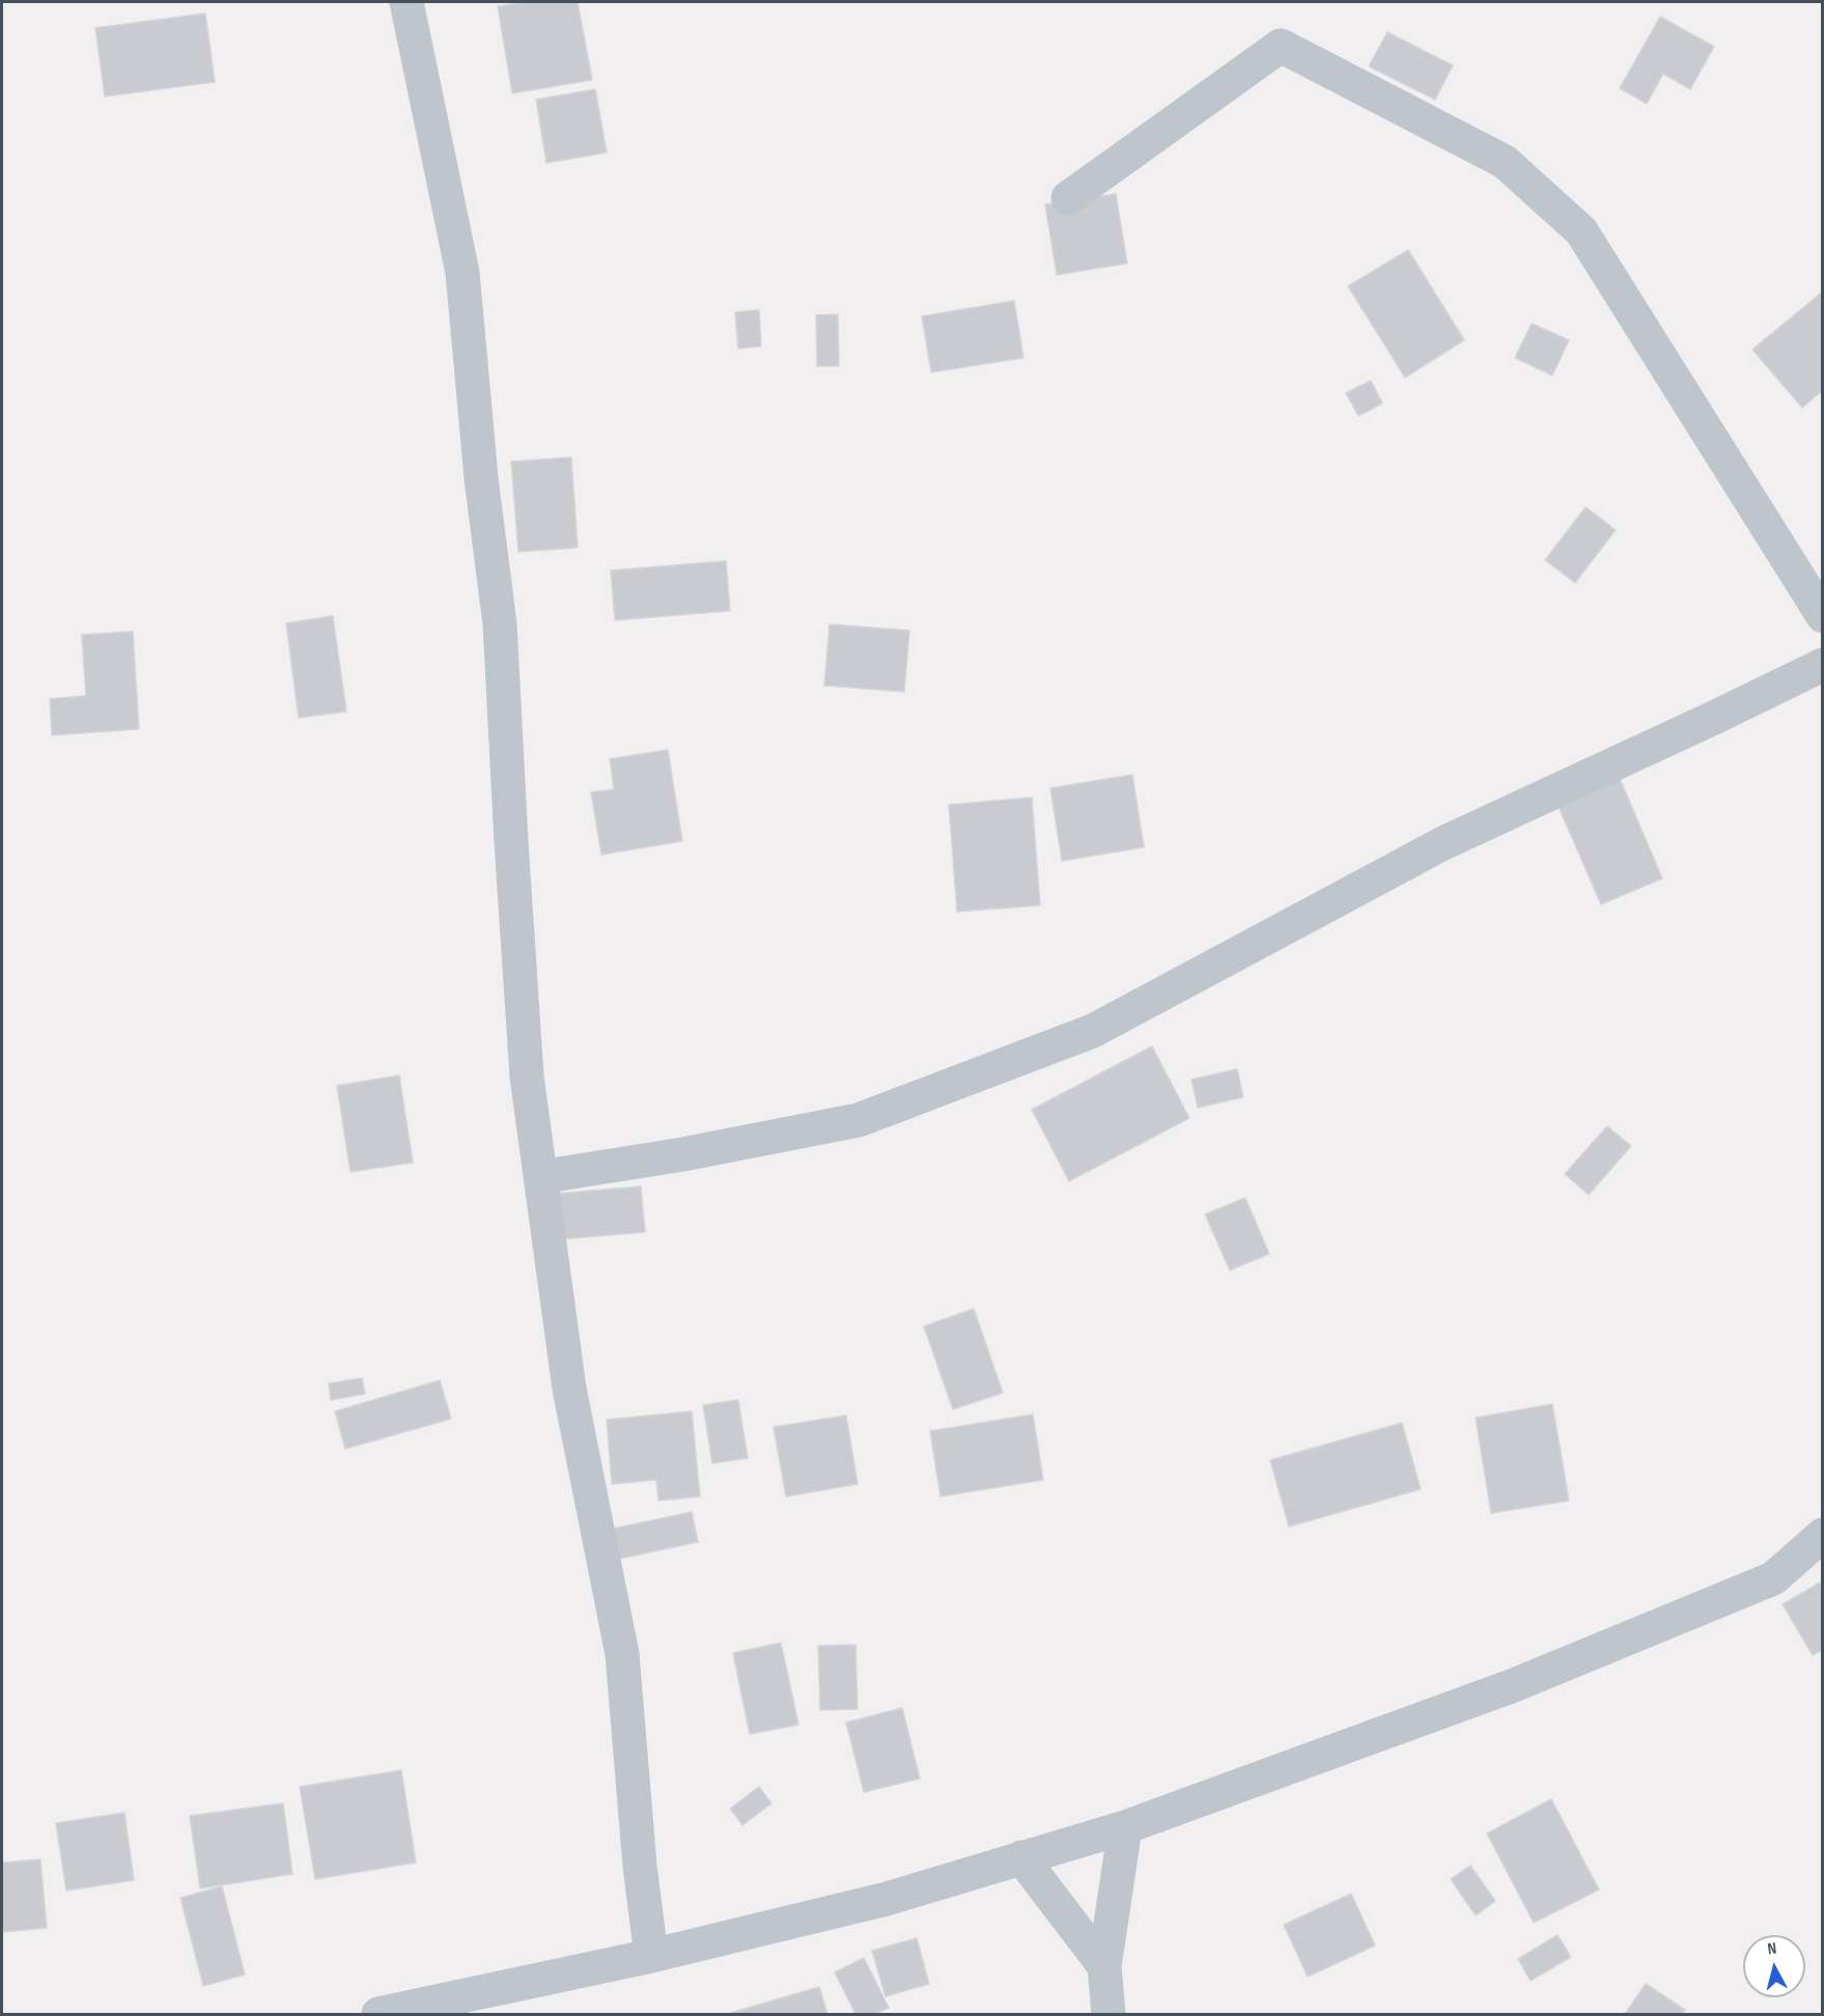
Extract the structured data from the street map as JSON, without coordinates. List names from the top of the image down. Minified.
{"north":"top"}
